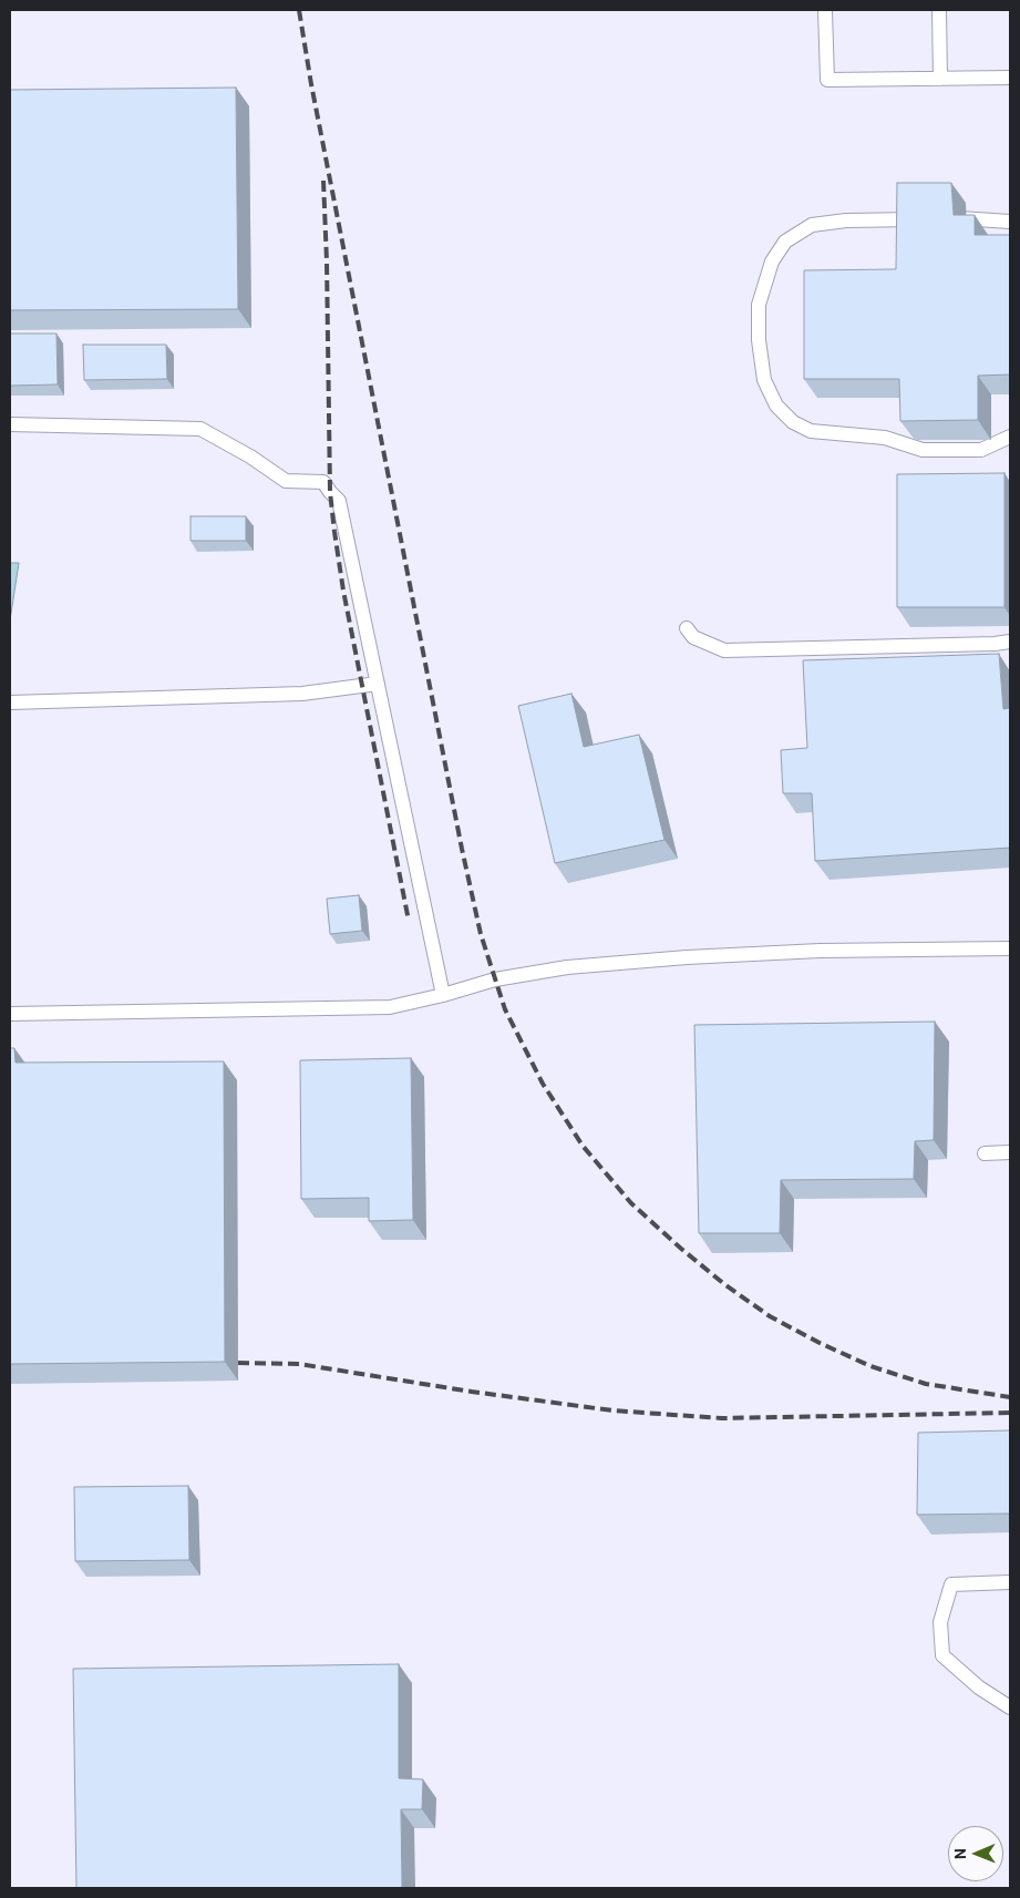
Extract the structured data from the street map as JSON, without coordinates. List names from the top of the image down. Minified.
{"north":"left"}
